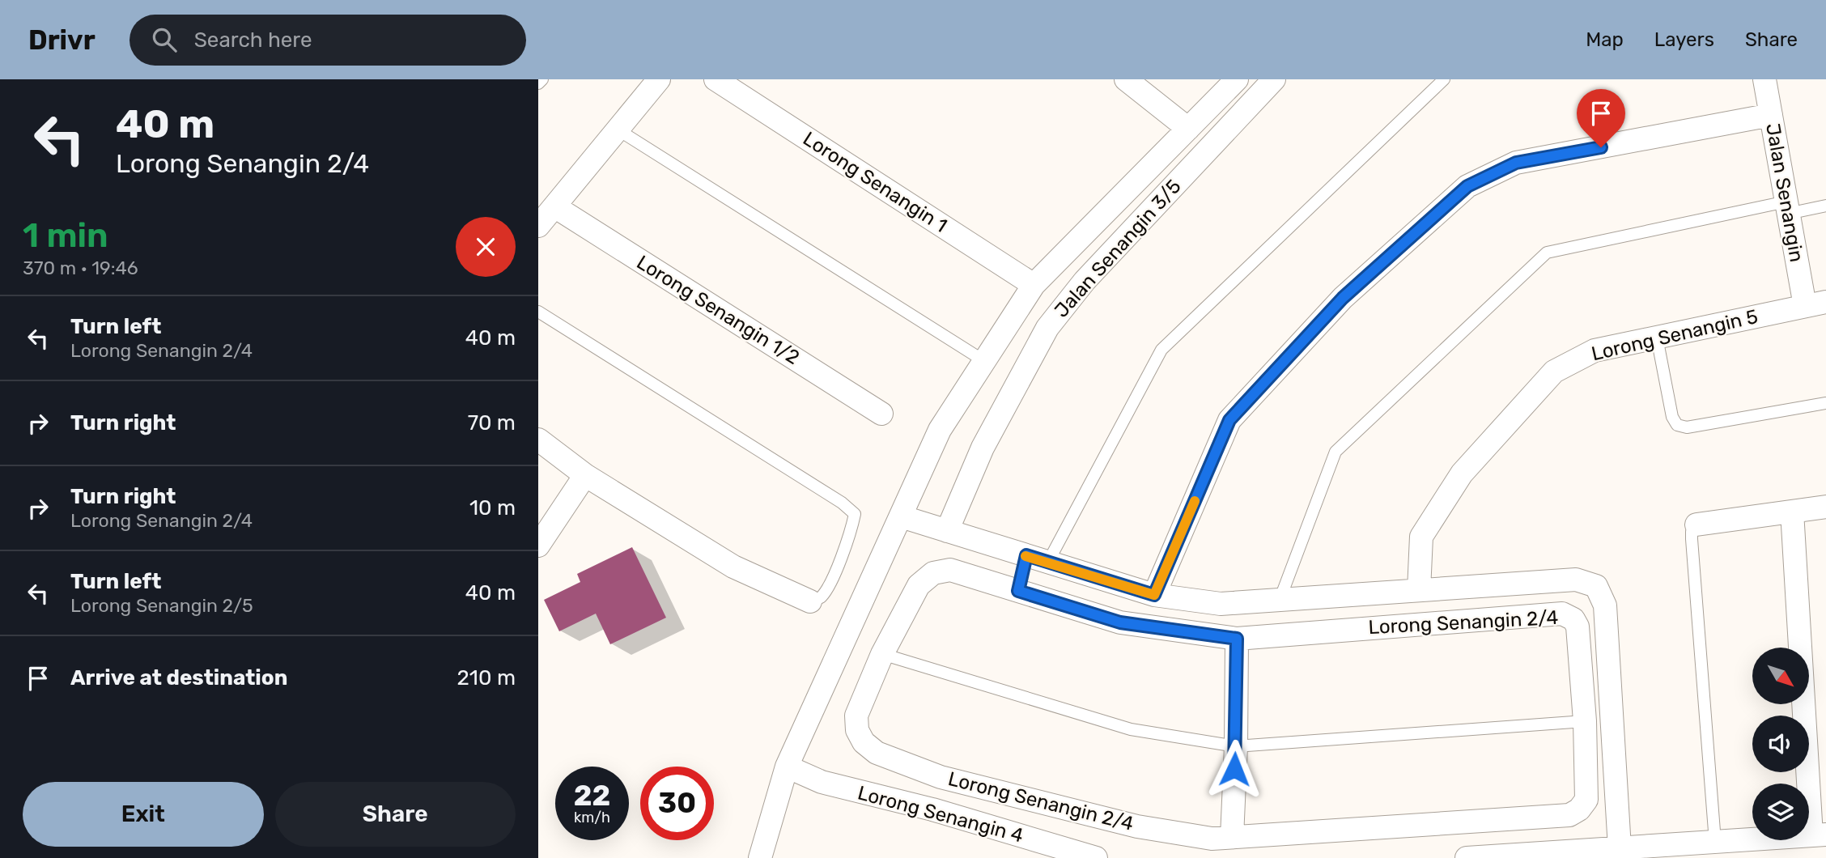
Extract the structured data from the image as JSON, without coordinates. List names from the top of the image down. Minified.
{"streets":{"street":["Lorong Senangin 1","Jalan Senangin","Jalan Senangin 3/5","Lorong Senangin 1/2","Lorong Senangin 5","Lorong Senangin 2/4","Lorong Senangin 4"]},"crossings":[["Jalan Senangin","Lorong Senangin 5"],["Jalan Senangin 3/5","Lorong Senangin 2/4"],["Lorong Senangin 5","Lorong Senangin 2/4"]],"north":"bottom right","page":{"header":"Drivr","search":"Search here","nav":["Map","Layers","Share"],"turn":["40 m","Lorong Senangin 2/4"],"heading":["1 min","370 m · 19:46"],"list":[{"name":"Turn left","note":"Lorong Senangin 2/4","value":"40 m"},{"name":"Turn right","value":"70 m"},{"name":"Turn right","note":"Lorong Senangin 2/4","value":"10 m"},{"name":"Turn left","note":"Lorong Senangin 2/5","value":"40 m"},{"name":"Arrive at destination","value":"210 m"}],"speed":"22 km/h","limit":"30","buttons":["Exit","Share"]}}
